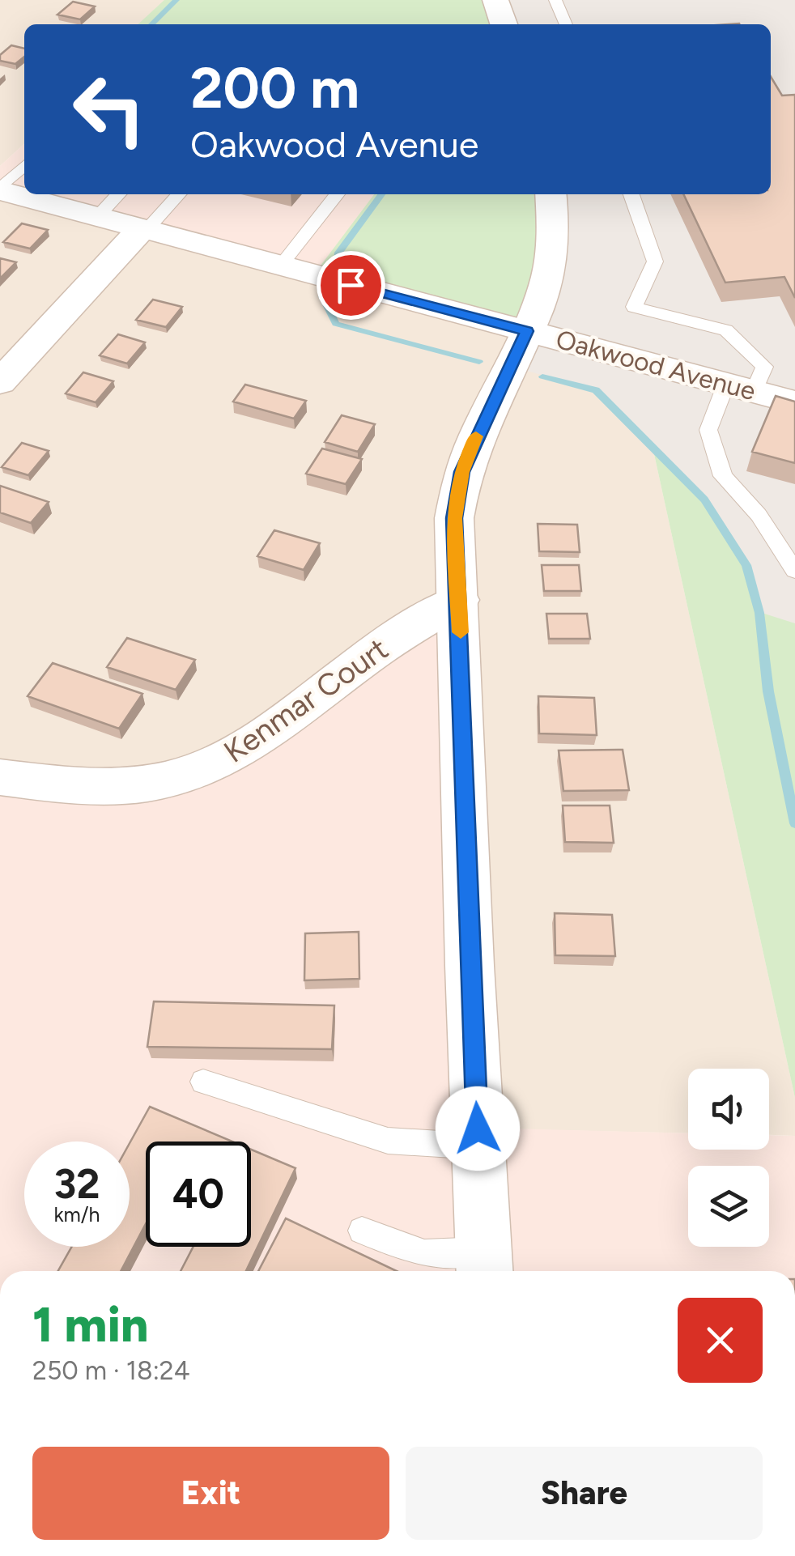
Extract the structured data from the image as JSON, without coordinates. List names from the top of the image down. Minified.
{"streets":{"street":["Oakwood Avenue","Kenmar Court"]},"page":{"turn":["200 m","Oakwood Avenue"],"speed":"32 km/h","limit":"40","heading":["1 min","250 m · 18:24"],"buttons":["Exit","Share"]}}
